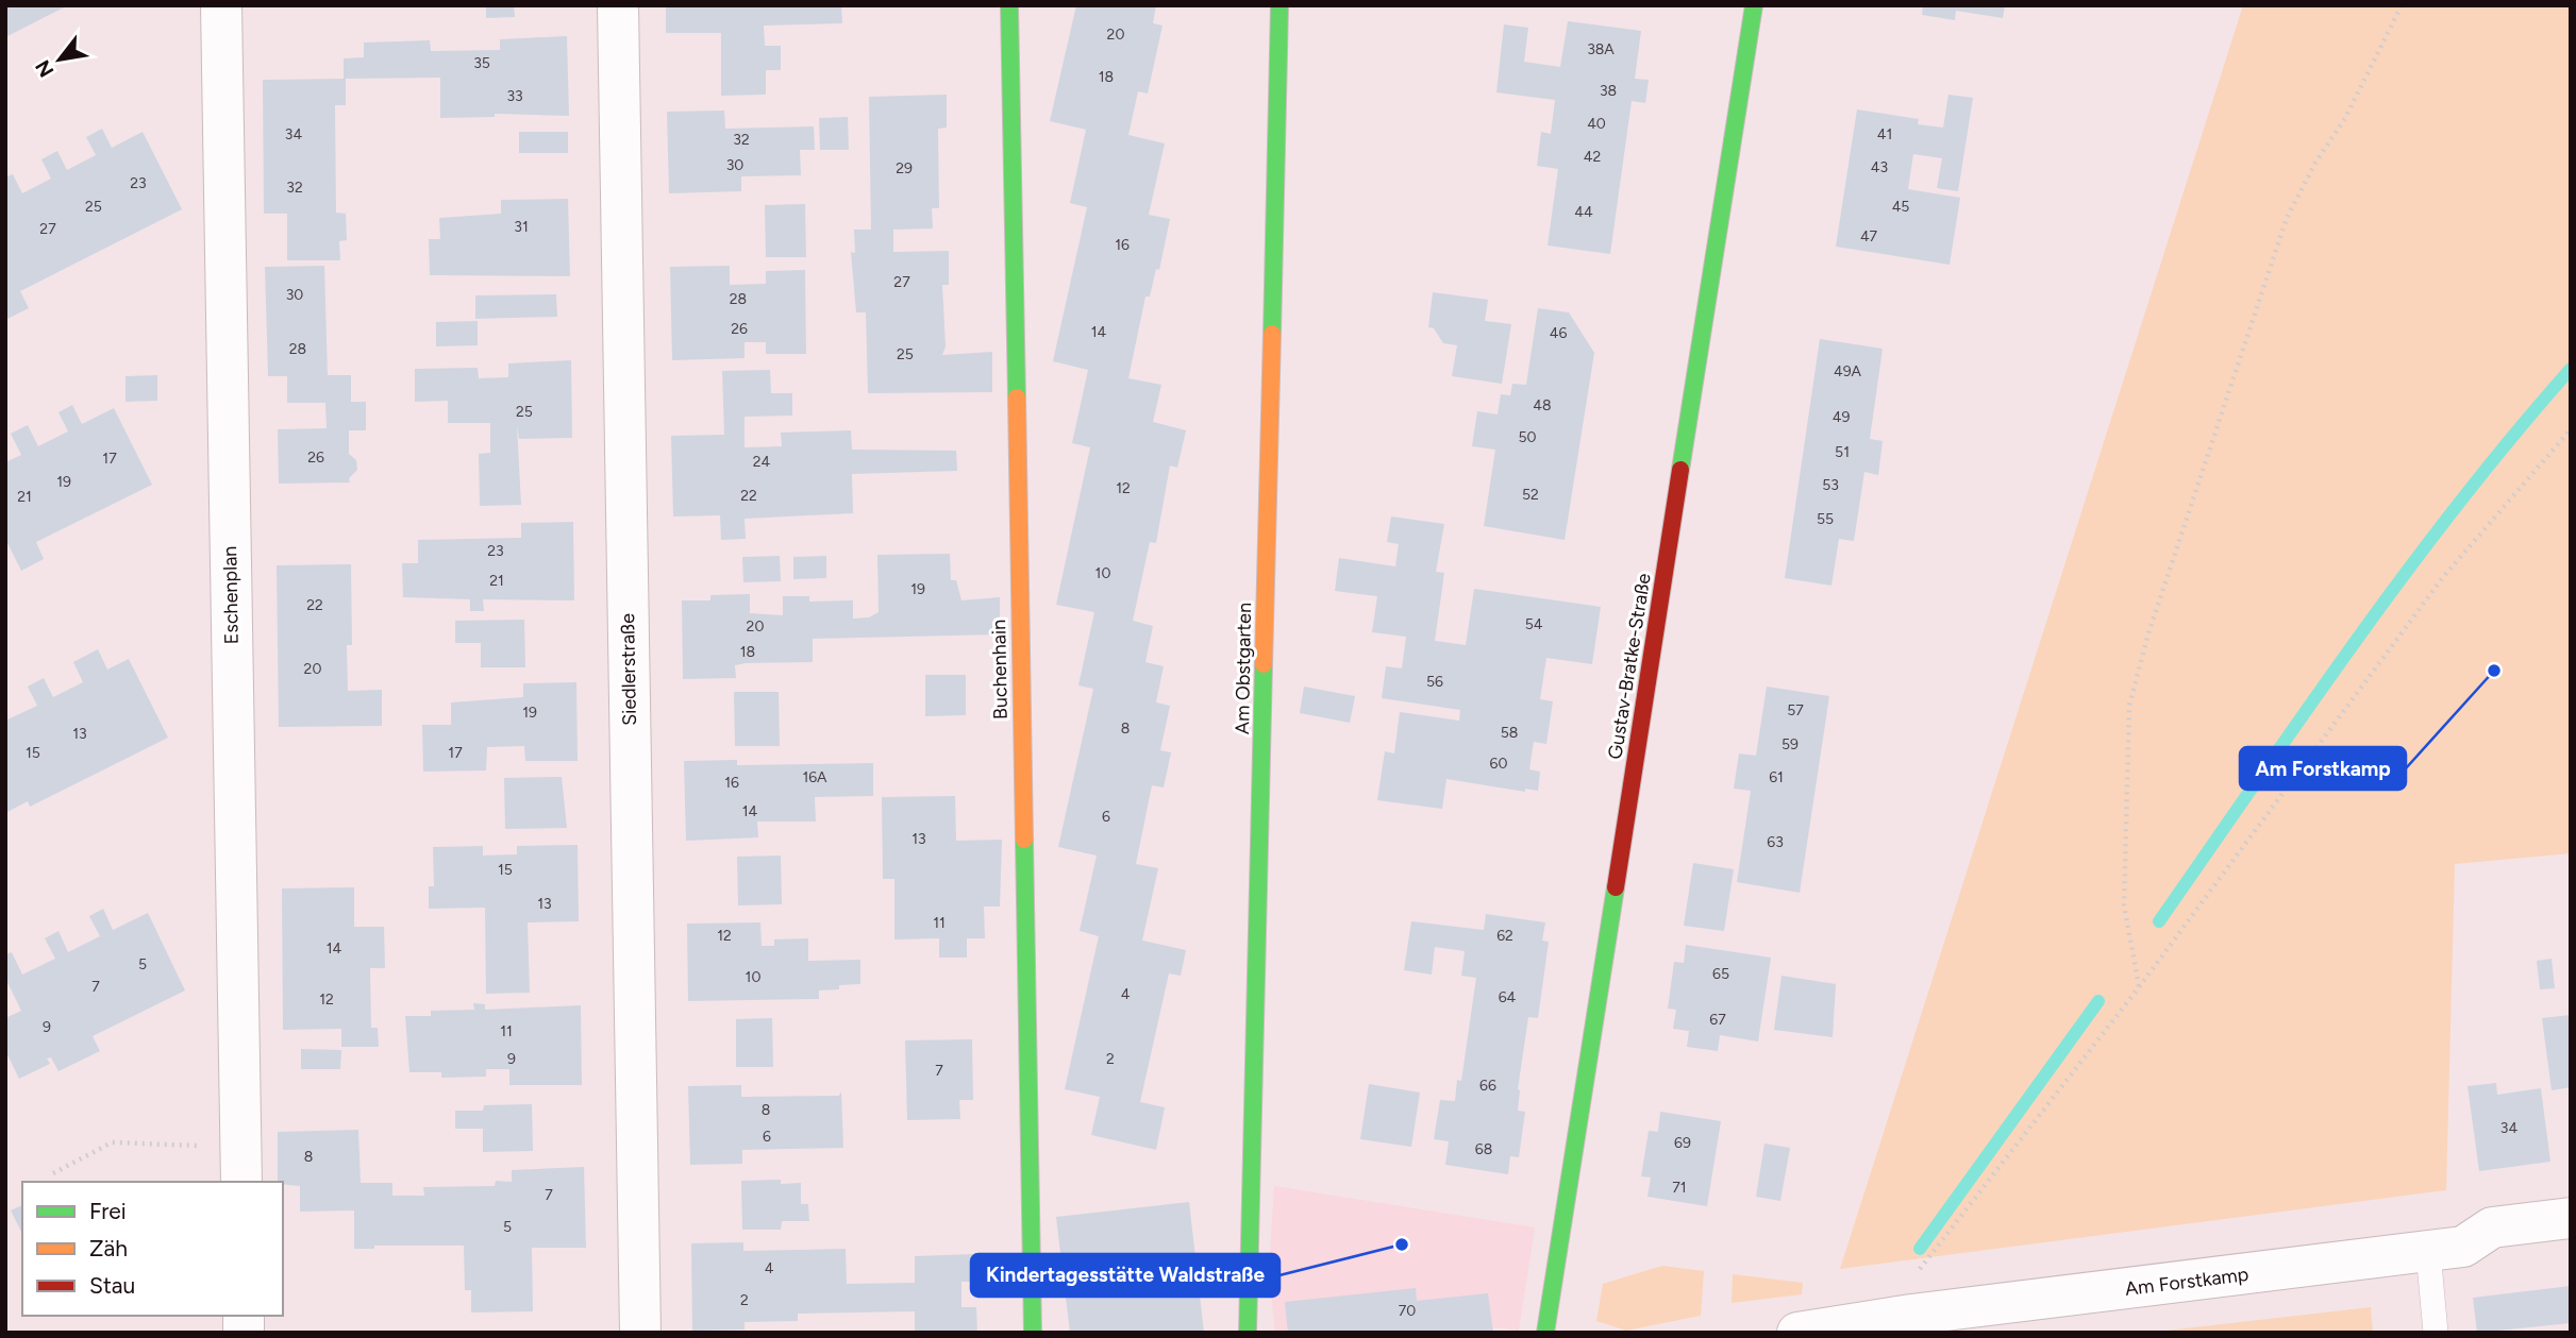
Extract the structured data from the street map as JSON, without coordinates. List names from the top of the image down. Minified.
{"streets":{"street":["Eschenplan","Gustav-Bratke-Straße","Am Obstgarten","Siedlerstraße","Buchenhain","Am Forstkamp"]},"places":["Am Forstkamp","Kindertagesstätte Waldstraße"],"house_numbers":["20","38A","35","18","38","33","40","34","41","32","42","30","43","29","23","32","25","45","44","31","27","47","16","27","30","28","26","14","46","28","25","49A","48","25","49","50","51","26","17","24","19","53","12","52","22","21","55","23","10","21","19","22","54","20","18","20","56","57","19","8","58","13","59","15","17","60","16A","61","16","14","6","13","63","15","13","11","12","62","14","5","65","10","7","4","64","12","67","9","11","9","2","7","66","8","34","6","69","68","8","71","7","5","4","2","70"],"legend":["Frei","Zäh","Stau"],"north":"bottom left"}
